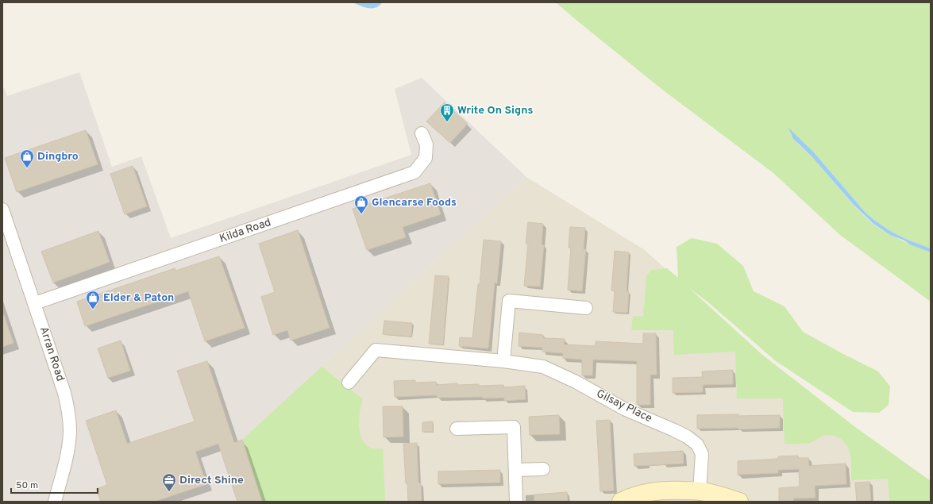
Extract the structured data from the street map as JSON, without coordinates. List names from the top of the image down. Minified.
{"streets":{"street":["Kilda Road","Arran Road","Gilsay Place"]},"crossings":[["Kilda Road","Arran Road"]],"places":{"building":["Write On Signs"],"shop":["Dingbro","Glencarse Foods","Elder & Paton"],"office":["Direct Shine"]},"scale_bar":"50 m"}
